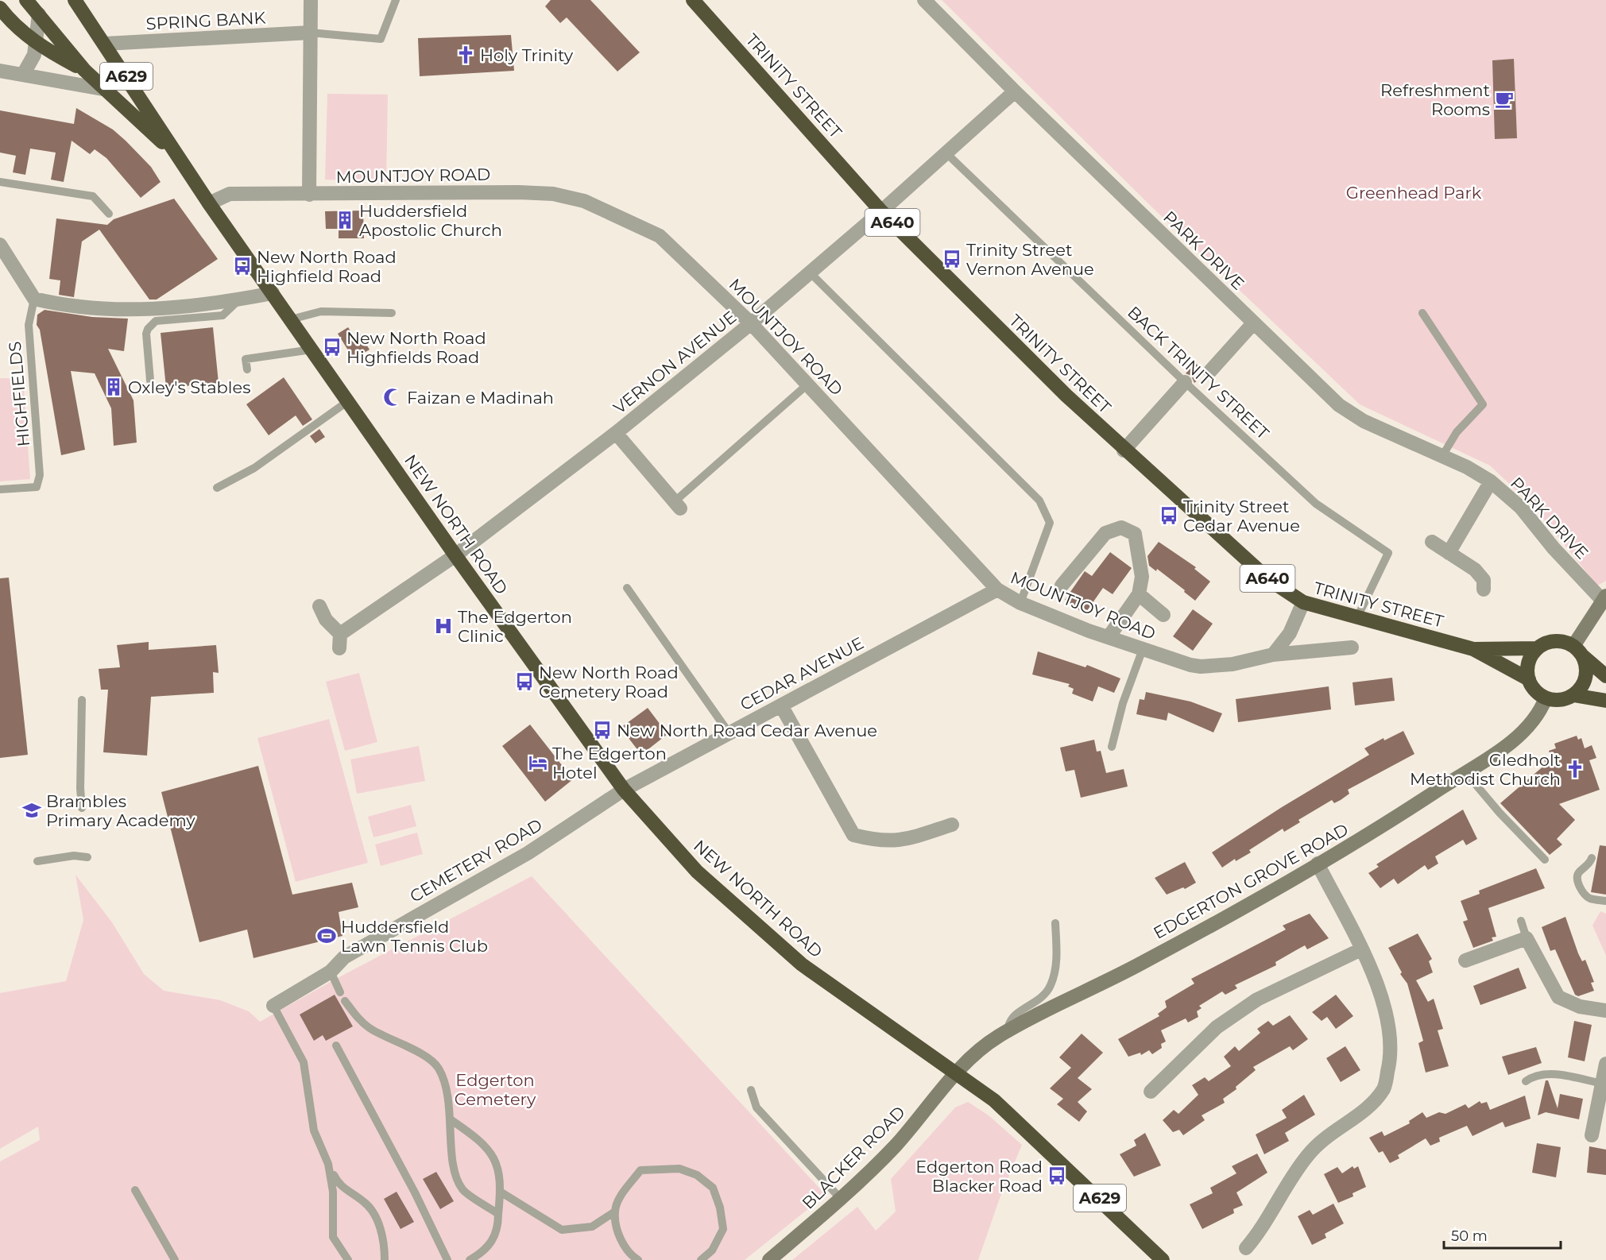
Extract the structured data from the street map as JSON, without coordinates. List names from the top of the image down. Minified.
{"streets":{"highway":["A629","TRINITY STREET","A640","NEW NORTH ROAD"],"street":["SPRING BANK","MOUNTJOY ROAD","PARK DRIVE","VERNON AVENUE","CEDAR AVENUE","CEMETERY ROAD","EDGERTON GROVE ROAD","BLACKER ROAD"],"lane":["BACK TRINITY STREET","HIGHFIELDS"]},"crossings":[["SPRING BANK","NEW NORTH ROAD"],["A629","NEW NORTH ROAD"],["A629","EDGERTON GROVE ROAD"],["A629","BLACKER ROAD"],["TRINITY STREET","A640"],["TRINITY STREET","VERNON AVENUE"],["TRINITY STREET","BACK TRINITY STREET"],["TRINITY STREET","EDGERTON GROVE ROAD"],["MOUNTJOY ROAD","VERNON AVENUE"],["MOUNTJOY ROAD","NEW NORTH ROAD"],["MOUNTJOY ROAD","CEDAR AVENUE"],["A640","EDGERTON GROVE ROAD"],["PARK DRIVE","VERNON AVENUE"],["VERNON AVENUE","BACK TRINITY STREET"],["VERNON AVENUE","NEW NORTH ROAD"],["NEW NORTH ROAD","CEDAR AVENUE"],["NEW NORTH ROAD","CEMETERY ROAD"],["NEW NORTH ROAD","EDGERTON GROVE ROAD"],["NEW NORTH ROAD","BLACKER ROAD"],["CEDAR AVENUE","CEMETERY ROAD"],["EDGERTON GROVE ROAD","BLACKER ROAD"]],"parks":["Greenhead Park","Edgerton Cemetery"],"places":{"church":["Holy Trinity","Gledholt Methodist Church"],"cafe":["Refreshment Rooms"],"building":["Huddersfield Apostolic Church","Oxley's Stables"],"bus stop":["Trinity Street Vernon Avenue","New North Road Highfield Road","New North Road Highfields Road","Trinity Street Cedar Avenue","New North Road Cemetery Road","New North Road Cedar Avenue","Edgerton Road Blacker Road"],"mosque":["Faizan e Madinah"],"hospital":["The Edgerton Clinic"],"hotel":["The Edgerton Hotel"],"school or university":["Brambles Primary Academy"],"sports":["Huddersfield Lawn Tennis Club"]},"scale_bar":"50 m"}
